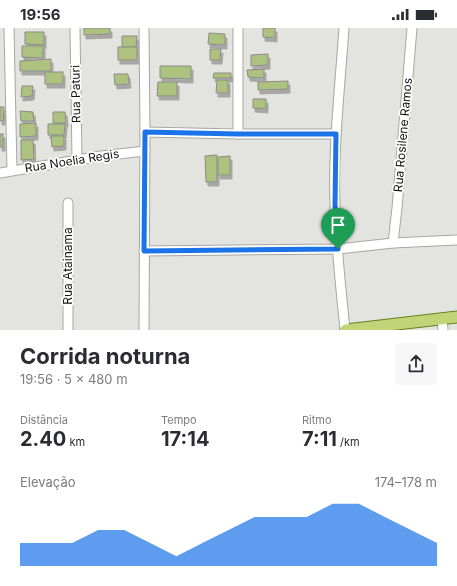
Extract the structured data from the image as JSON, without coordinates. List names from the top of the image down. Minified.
{"streets":{"street":["Rua Paturi","Rua Rosilene Ramos","Rua Noelia Regis","Rua Atainama"]},"crossings":[["Rua Paturi","Rua Noelia Regis"]],"page":{"status":"19:56","heading":["Corrida noturna","19:56 · 5 × 480 m"],"stats":[["Distância","2.40 km"],["Tempo","17:14"],["Ritmo","7:11 /km"]],"chart":["Elevação","174–178 m"]}}
